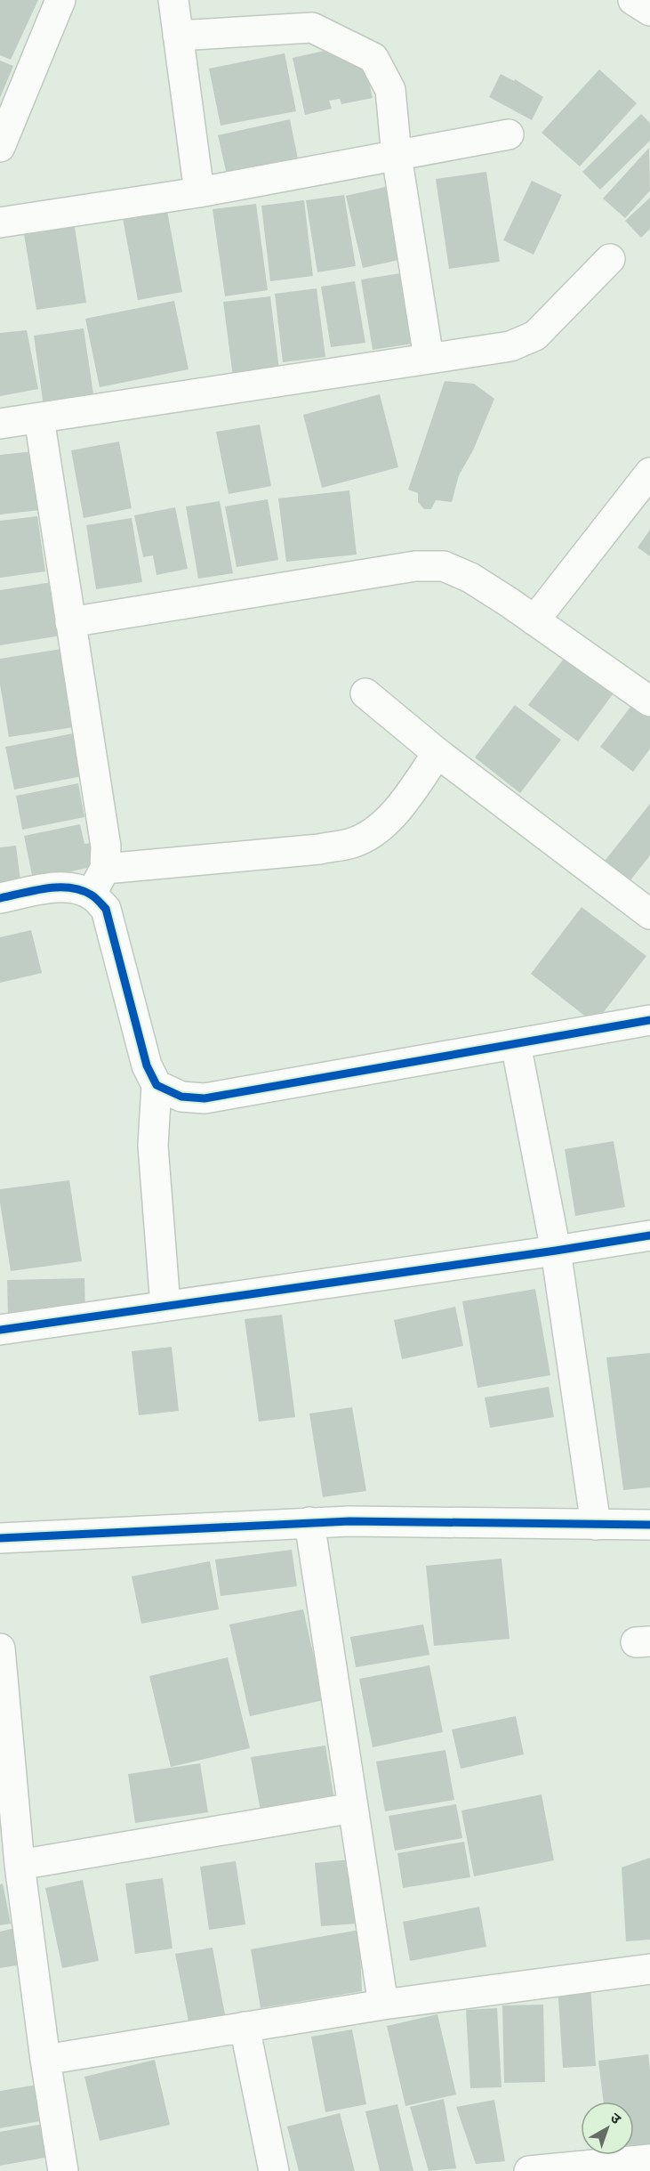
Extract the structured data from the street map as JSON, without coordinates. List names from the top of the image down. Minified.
{"north":"top right"}
